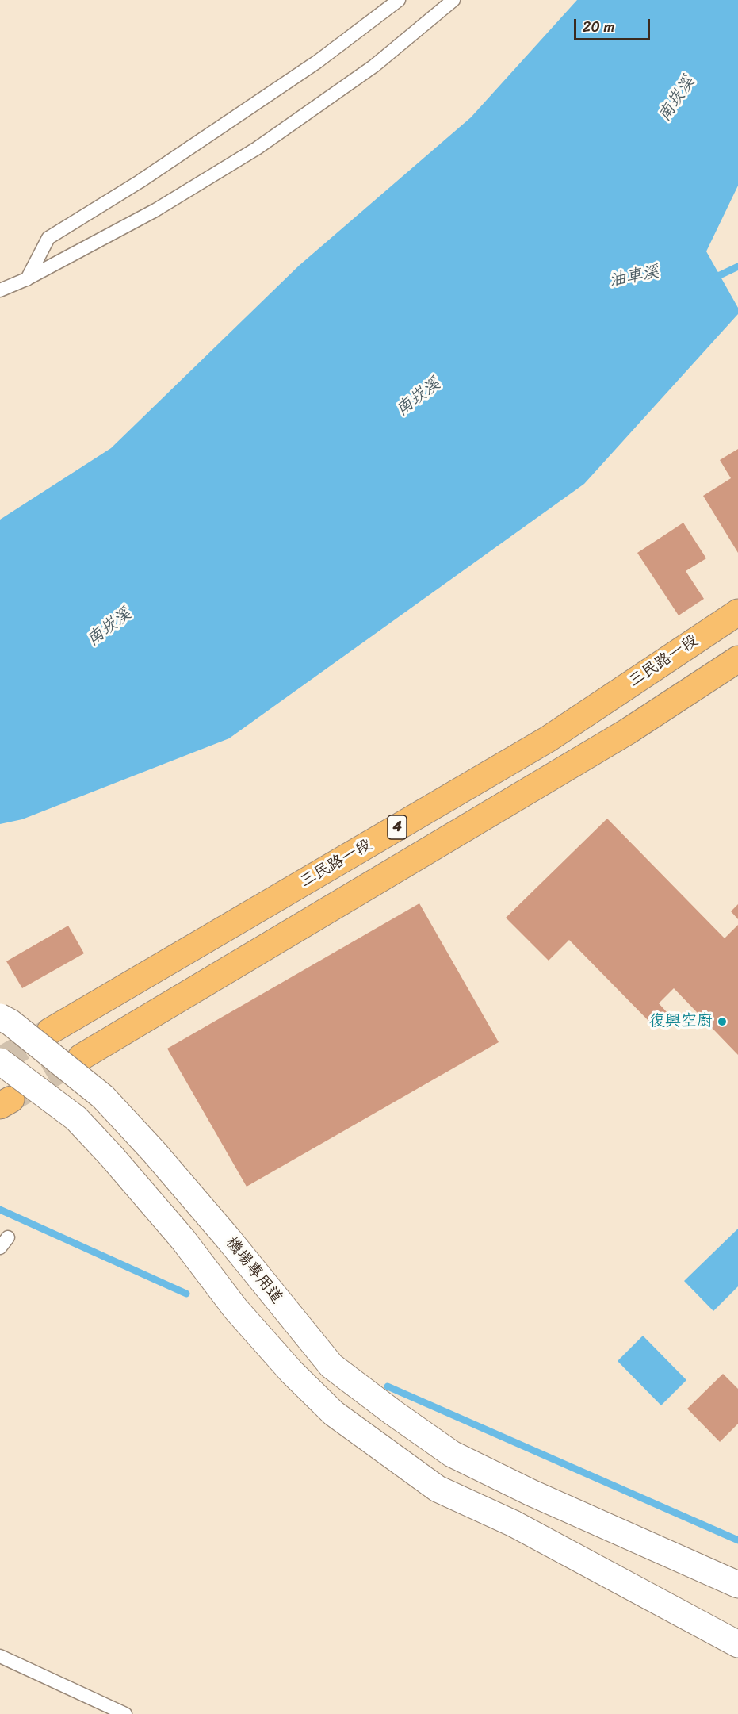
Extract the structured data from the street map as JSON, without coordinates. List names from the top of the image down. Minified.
{"streets":{"main road":["三民路一段","4"],"street":["機場專用道"]},"water":["南崁溪","油車溪"],"places":["復興空廚"],"scale_bar":"20 m"}
